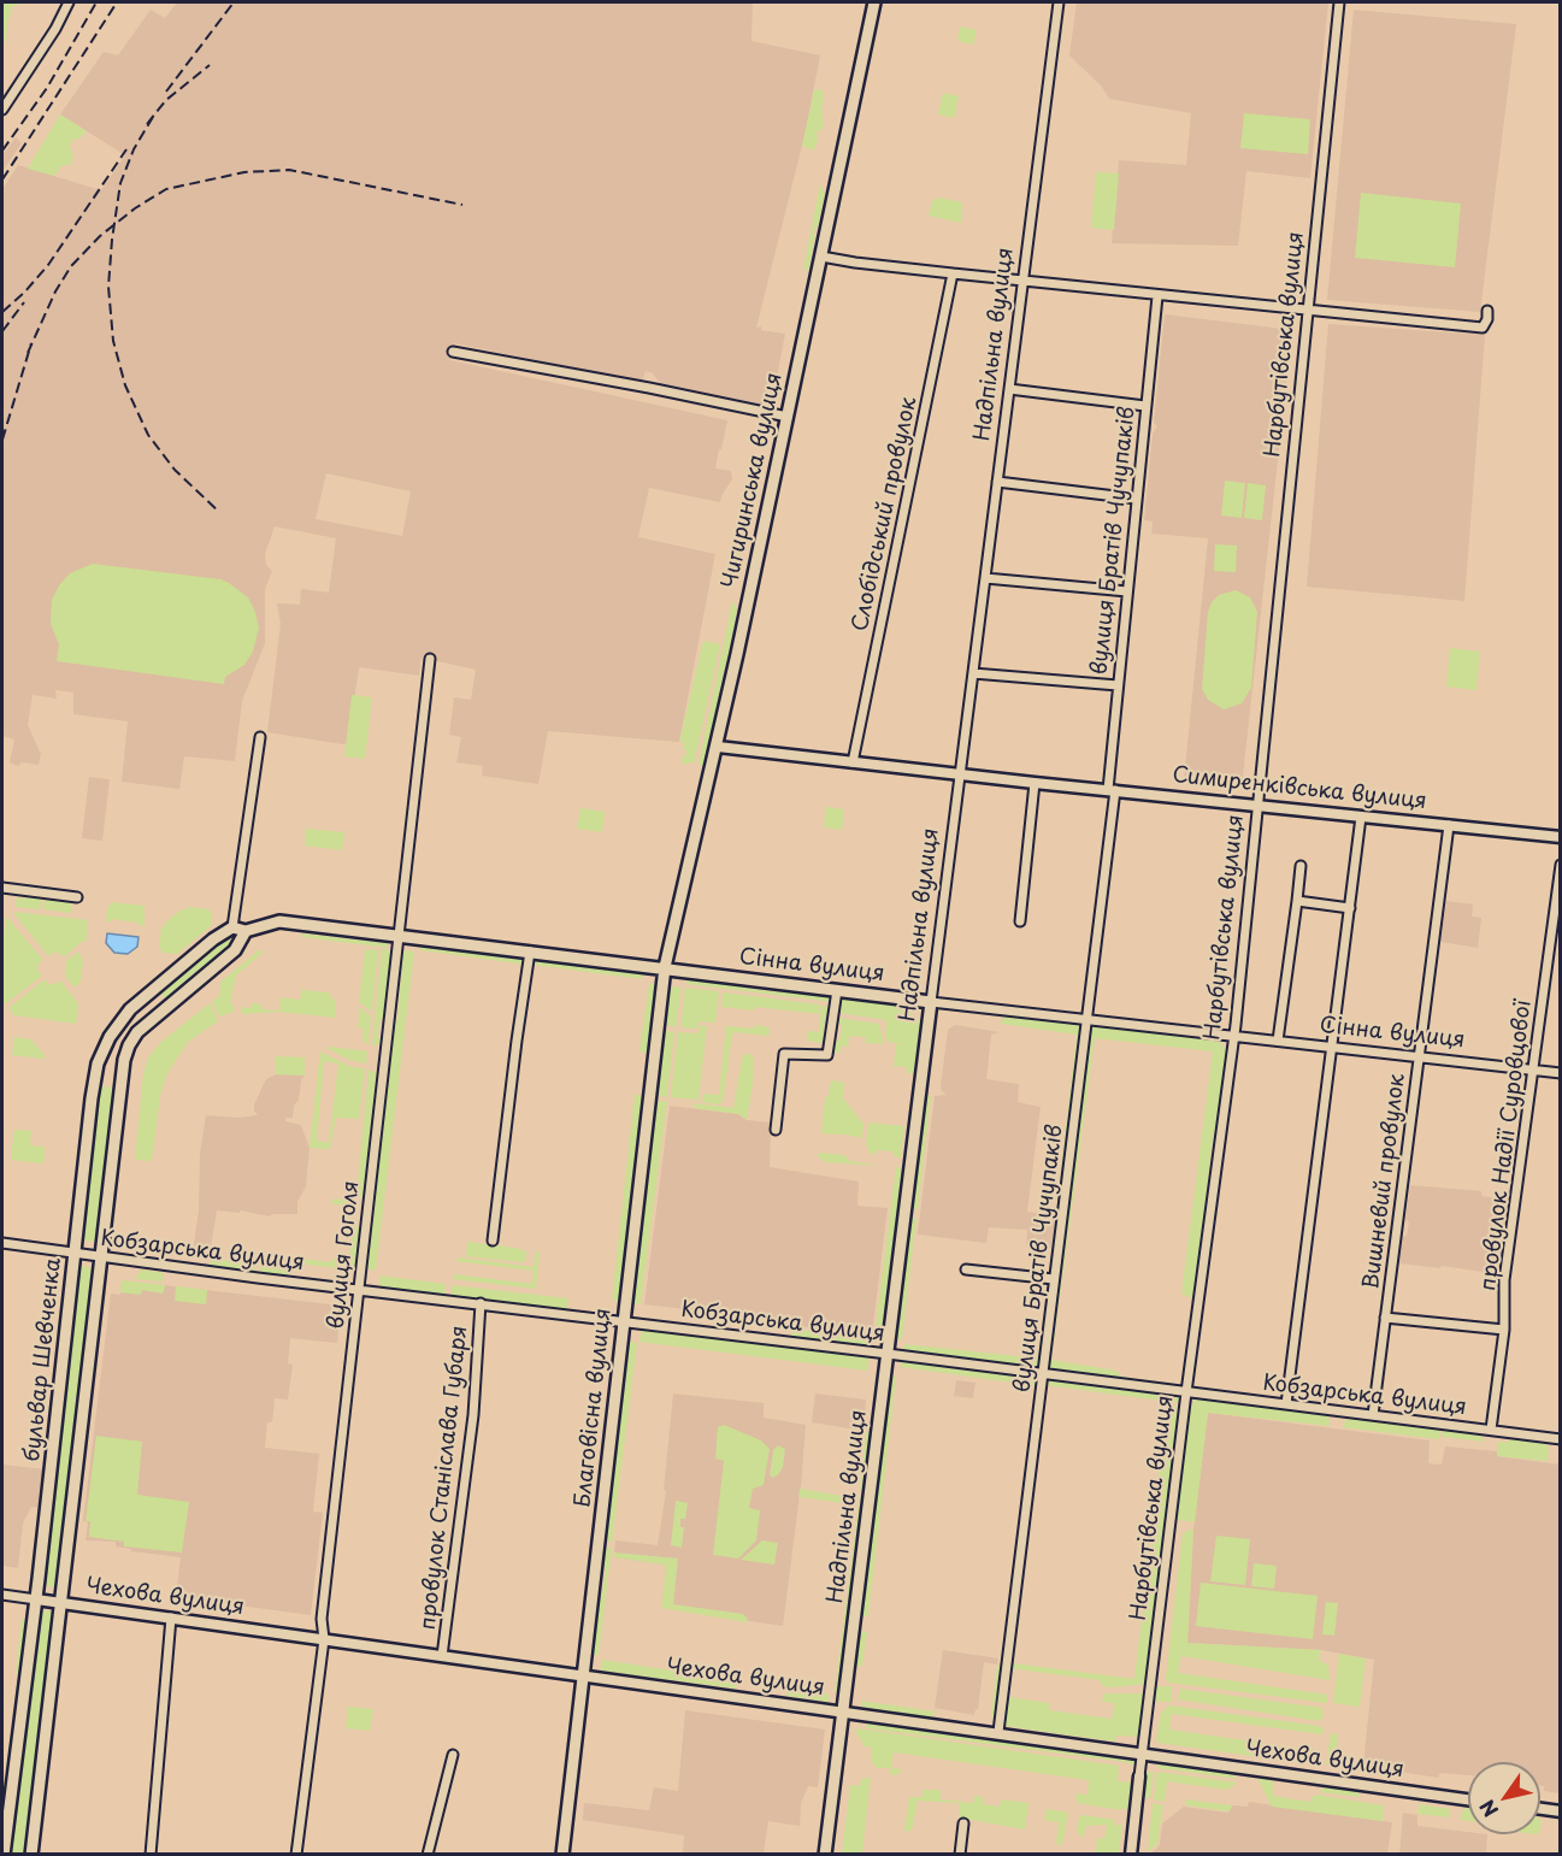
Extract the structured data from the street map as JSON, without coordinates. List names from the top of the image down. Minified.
{"streets":{"main road":["Надпільна вулиця","Чигиринська вулиця","Сінна вулиця","бульвар Шевченка","Благовісна вулиця"],"street":["Нарбутівська вулиця","Слобідський провулок","вулиця Братів Чучупаків","Симиренківська вулиця","провулок Надії Суровцової","Вишневий провулок","Кобзарська вулиця","вулиця Гоголя","провулок Станіслава Губаря","Чехова вулиця"]},"crossings":[["Надпільна вулиця","Симиренківська вулиця"],["Надпільна вулиця","Сінна вулиця"],["Надпільна вулиця","Кобзарська вулиця"],["Надпільна вулиця","Чехова вулиця"],["Нарбутівська вулиця","Симиренківська вулиця"],["Нарбутівська вулиця","Сінна вулиця"],["Нарбутівська вулиця","Кобзарська вулиця"],["Нарбутівська вулиця","Чехова вулиця"],["Чигиринська вулиця","Симиренківська вулиця"],["Чигиринська вулиця","Сінна вулиця"],["Чигиринська вулиця","Благовісна вулиця"],["Слобідський провулок","Симиренківська вулиця"],["вулиця Братів Чучупаків","Симиренківська вулиця"],["вулиця Братів Чучупаків","Сінна вулиця"],["вулиця Братів Чучупаків","Кобзарська вулиця"],["вулиця Братів Чучупаків","Чехова вулиця"],["Симиренківська вулиця","Вишневий провулок"],["Сінна вулиця","провулок Надії Суровцової"],["Сінна вулиця","Вишневий провулок"],["Сінна вулиця","вулиця Гоголя"],["Сінна вулиця","бульвар Шевченка"],["Сінна вулиця","Благовісна вулиця"],["провулок Надії Суровцової","Кобзарська вулиця"],["Вишневий провулок","Кобзарська вулиця"],["Кобзарська вулиця","вулиця Гоголя"],["Кобзарська вулиця","бульвар Шевченка"],["Кобзарська вулиця","Благовісна вулиця"],["Кобзарська вулиця","провулок Станіслава Губаря"],["вулиця Гоголя","Чехова вулиця"],["бульвар Шевченка","Чехова вулиця"],["Благовісна вулиця","Чехова вулиця"],["провулок Станіслава Губаря","Чехова вулиця"]],"north":"bottom left"}
